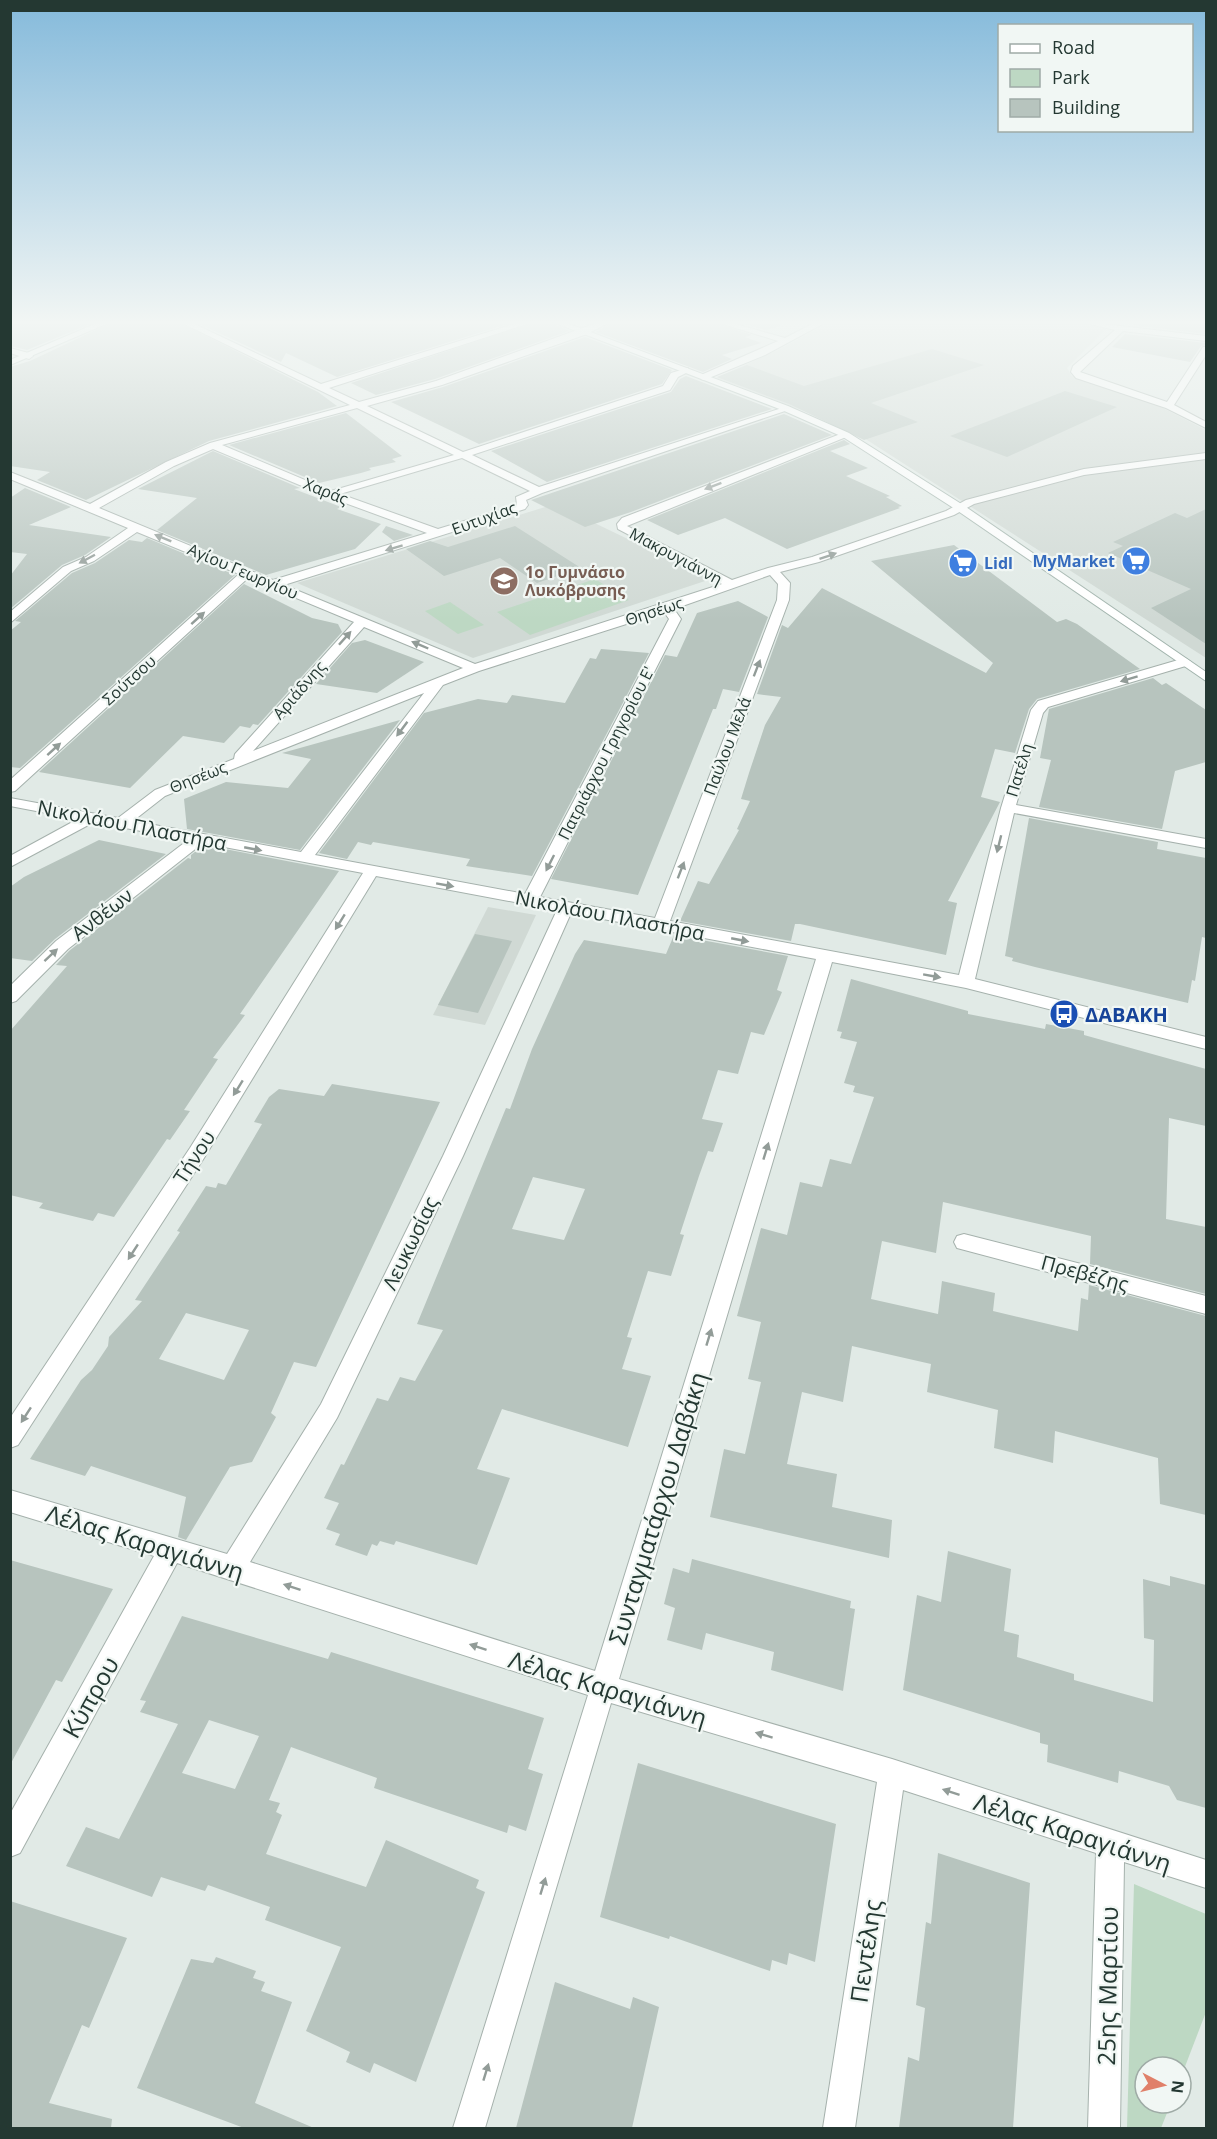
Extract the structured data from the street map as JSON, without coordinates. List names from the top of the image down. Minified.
{"streets":{"street":["Χαράς","Ευτυχίας","Μακρυγιάννη","Αγίου Γεωργίου","Θησέως","Σούτσου","Αριάδνης","Παύλου Μελά","Πατριάρχου Γρηγορίου Ε'","Πατέλη","Νικολάου Πλαστήρα","Ανθέων","Τήνου","Λευκωσίας","Πρεβέζης","Συνταγματάρχου Δαβάκη","Λέλας Καραγιάννη","Κύπρου","Πεντέλης","25ης Μαρτίου"]},"crossings":[["Χαράς","Ευτυχίας"],["Ευτυχίας","Αγίου Γεωργίου"],["Μακρυγιάννη","Θησέως"],["Αγίου Γεωργίου","Θησέως"],["Αγίου Γεωργίου","Σούτσου"],["Αγίου Γεωργίου","Αριάδνης"],["Θησέως","Αριάδνης"],["Θησέως","Παύλου Μελά"],["Θησέως","Πατριάρχου Γρηγορίου Ε'"],["Θησέως","Νικολάου Πλαστήρα"],["Παύλου Μελά","Νικολάου Πλαστήρα"],["Πατριάρχου Γρηγορίου Ε'","Νικολάου Πλαστήρα"],["Πατέλη","Νικολάου Πλαστήρα"],["Νικολάου Πλαστήρα","Ανθέων"],["Νικολάου Πλαστήρα","Τήνου"],["Νικολάου Πλαστήρα","Λευκωσίας"],["Νικολάου Πλαστήρα","Συνταγματάρχου Δαβάκη"],["Λευκωσίας","Λέλας Καραγιάννη"],["Συνταγματάρχου Δαβάκη","Λέλας Καραγιάννη"],["Λέλας Καραγιάννη","Κύπρου"],["Λέλας Καραγιάννη","Πεντέλης"],["Λέλας Καραγιάννη","25ης Μαρτίου"]],"one_way":["Αγίου Γεωργίου","Παύλου Μελά","Πατριάρχου Γρηγορίου Ε'","Πατέλη","Νικολάου Πλαστήρα","Τήνου","Συνταγματάρχου Δαβάκη","Λέλας Καραγιάννη"],"places":{"supermarket":["MyMarket","Lidl"],"school or university":["1ο Γυμνάσιο Λυκόβρυσης"],"bus stop":["ΔΑΒΑΚΗ"]},"legend":["Road","Park","Building"],"north":"right"}
